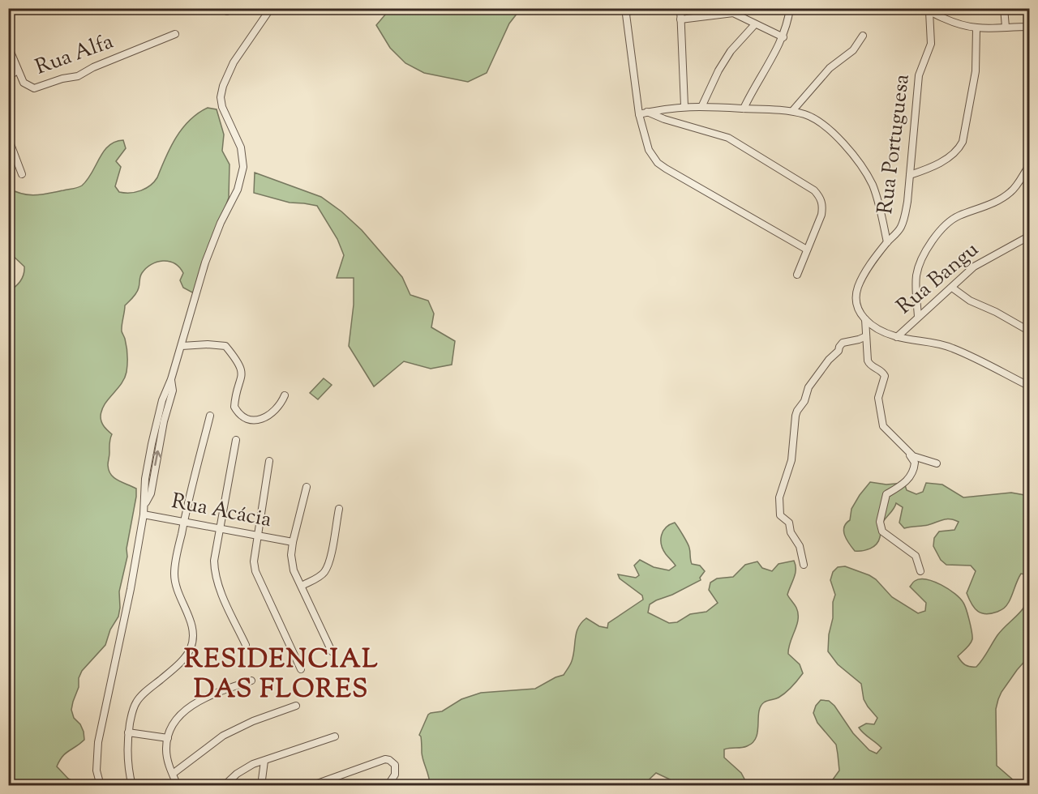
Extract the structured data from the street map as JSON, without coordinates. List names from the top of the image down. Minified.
{"streets":{"street":["Rua Alfa","Rua Portuguesa","Rua Bangu","Rua Acácia"]},"districts":["RESIDENCIAL DAS FLORES"]}
